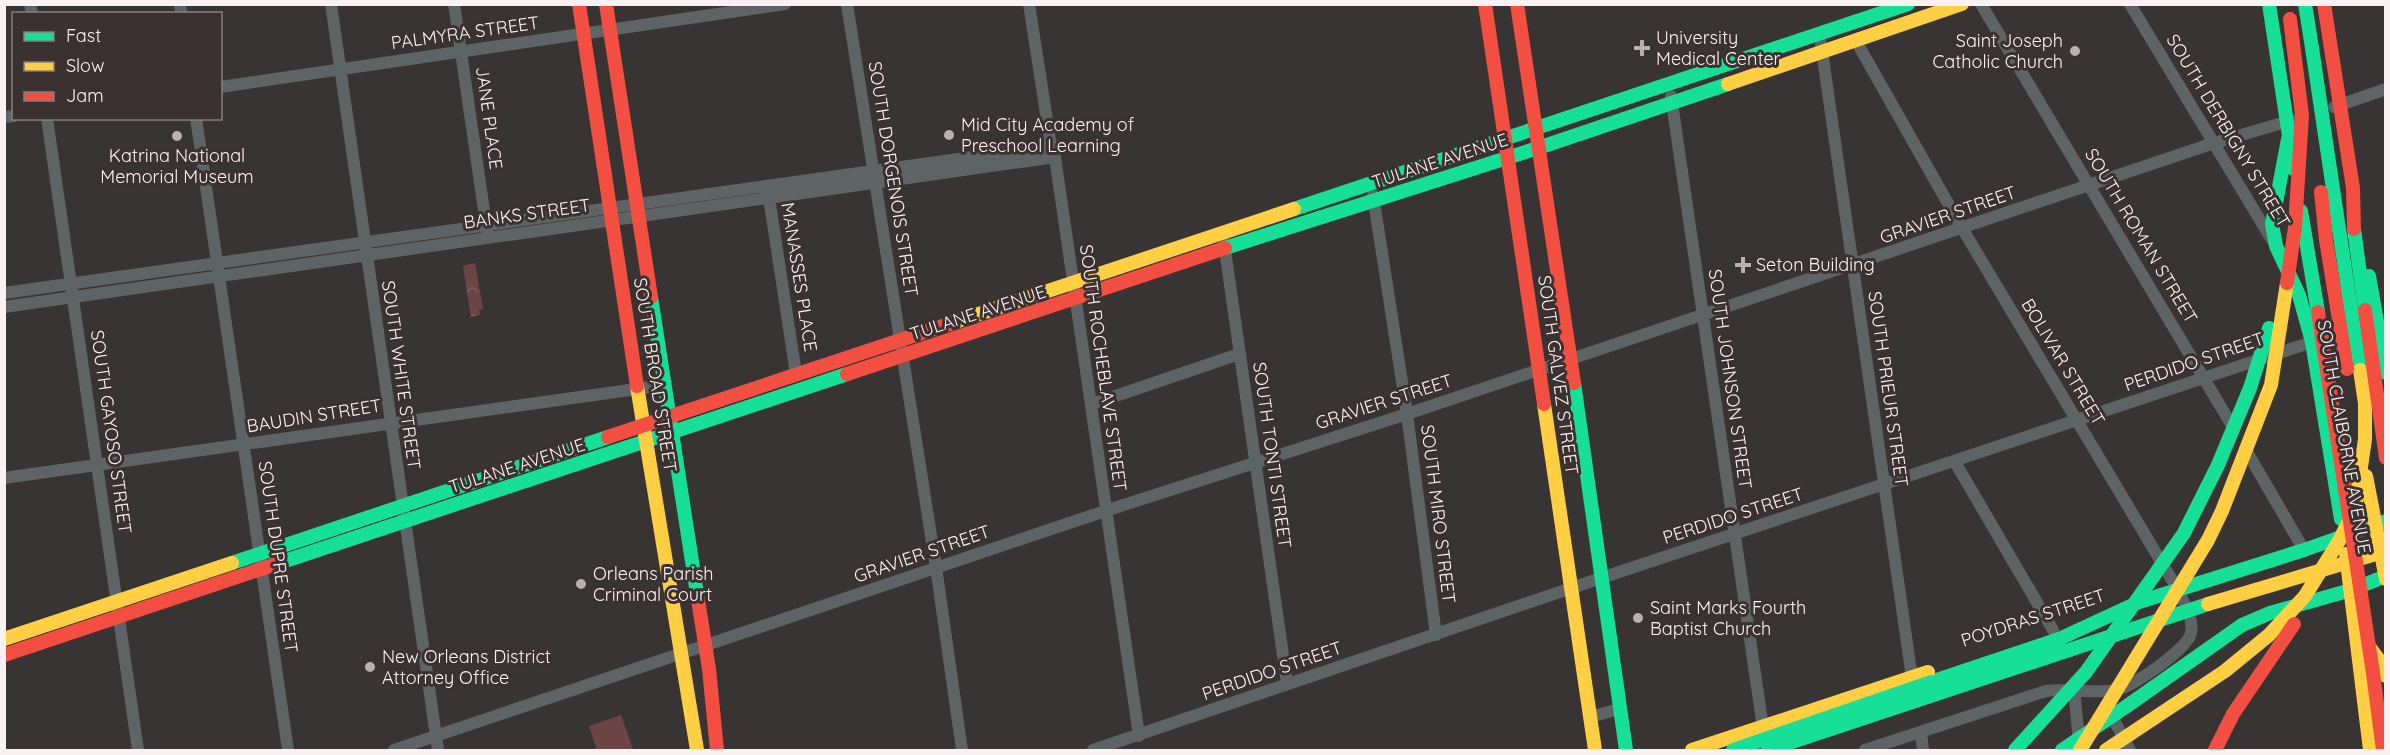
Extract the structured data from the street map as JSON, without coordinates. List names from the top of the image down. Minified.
{"streets":{"main road":["TULANE AVENUE","SOUTH BROAD STREET","SOUTH GALVEZ STREET","SOUTH CLAIBORNE AVENUE","POYDRAS STREET"],"street":["PALMYRA STREET","JANE PLACE","SOUTH DERBIGNY STREET","SOUTH DORGENOIS STREET","BANKS STREET","GRAVIER STREET","SOUTH ROMAN STREET","MANASSES PLACE","BOLIVAR STREET","PERDIDO STREET","SOUTH ROCHEBLAVE STREET","SOUTH WHITE STREET","SOUTH JOHNSON STREET","SOUTH PRIEUR STREET","BAUDIN STREET","SOUTH GAYOSO STREET","SOUTH TONTI STREET","SOUTH MIRO STREET","SOUTH DUPRE STREET"]},"crossings":[["PALMYRA STREET","JANE PLACE"],["PALMYRA STREET","SOUTH WHITE STREET"],["PALMYRA STREET","SOUTH BROAD STREET"],["JANE PLACE","BANKS STREET"],["SOUTH DERBIGNY STREET","GRAVIER STREET"],["SOUTH DERBIGNY STREET","SOUTH CLAIBORNE AVENUE"],["TULANE AVENUE","SOUTH DORGENOIS STREET"],["TULANE AVENUE","MANASSES PLACE"],["TULANE AVENUE","BOLIVAR STREET"],["TULANE AVENUE","SOUTH ROCHEBLAVE STREET"],["TULANE AVENUE","SOUTH WHITE STREET"],["TULANE AVENUE","SOUTH BROAD STREET"],["TULANE AVENUE","SOUTH GALVEZ STREET"],["TULANE AVENUE","SOUTH JOHNSON STREET"],["TULANE AVENUE","SOUTH PRIEUR STREET"],["TULANE AVENUE","SOUTH GAYOSO STREET"],["TULANE AVENUE","SOUTH TONTI STREET"],["TULANE AVENUE","SOUTH MIRO STREET"],["TULANE AVENUE","SOUTH DUPRE STREET"],["SOUTH DORGENOIS STREET","BANKS STREET"],["SOUTH DORGENOIS STREET","GRAVIER STREET"],["BANKS STREET","MANASSES PLACE"],["BANKS STREET","SOUTH ROCHEBLAVE STREET"],["BANKS STREET","SOUTH WHITE STREET"],["BANKS STREET","SOUTH BROAD STREET"],["BANKS STREET","SOUTH GAYOSO STREET"],["BANKS STREET","SOUTH DUPRE STREET"],["GRAVIER STREET","SOUTH ROMAN STREET"],["GRAVIER STREET","BOLIVAR STREET"],["GRAVIER STREET","SOUTH ROCHEBLAVE STREET"],["GRAVIER STREET","SOUTH WHITE STREET"],["GRAVIER STREET","SOUTH BROAD STREET"],["GRAVIER STREET","SOUTH GALVEZ STREET"],["GRAVIER STREET","SOUTH JOHNSON STREET"],["GRAVIER STREET","SOUTH PRIEUR STREET"],["GRAVIER STREET","SOUTH CLAIBORNE AVENUE"],["GRAVIER STREET","SOUTH TONTI STREET"],["GRAVIER STREET","SOUTH MIRO STREET"],["SOUTH ROMAN STREET","PERDIDO STREET"],["SOUTH ROMAN STREET","POYDRAS STREET"],["BOLIVAR STREET","PERDIDO STREET"],["BOLIVAR STREET","POYDRAS STREET"],["PERDIDO STREET","SOUTH ROCHEBLAVE STREET"],["PERDIDO STREET","SOUTH GALVEZ STREET"],["PERDIDO STREET","SOUTH JOHNSON STREET"],["PERDIDO STREET","SOUTH PRIEUR STREET"],["PERDIDO STREET","SOUTH CLAIBORNE AVENUE"],["PERDIDO STREET","SOUTH TONTI STREET"],["PERDIDO STREET","SOUTH MIRO STREET"],["SOUTH WHITE STREET","BAUDIN STREET"],["SOUTH BROAD STREET","BAUDIN STREET"],["SOUTH JOHNSON STREET","POYDRAS STREET"],["SOUTH PRIEUR STREET","POYDRAS STREET"],["BAUDIN STREET","SOUTH GAYOSO STREET"],["BAUDIN STREET","SOUTH DUPRE STREET"],["SOUTH CLAIBORNE AVENUE","POYDRAS STREET"]],"places":{"health":["University Medical Center","Seton Building"],"other":["Saint Joseph Catholic Church","Mid City Academy of Preschool Learning","Katrina National Memorial Museum","Orleans Parish Criminal Court","Saint Marks Fourth Baptist Church","New Orleans District Attorney Office"]},"legend":["Fast","Slow","Jam"]}
